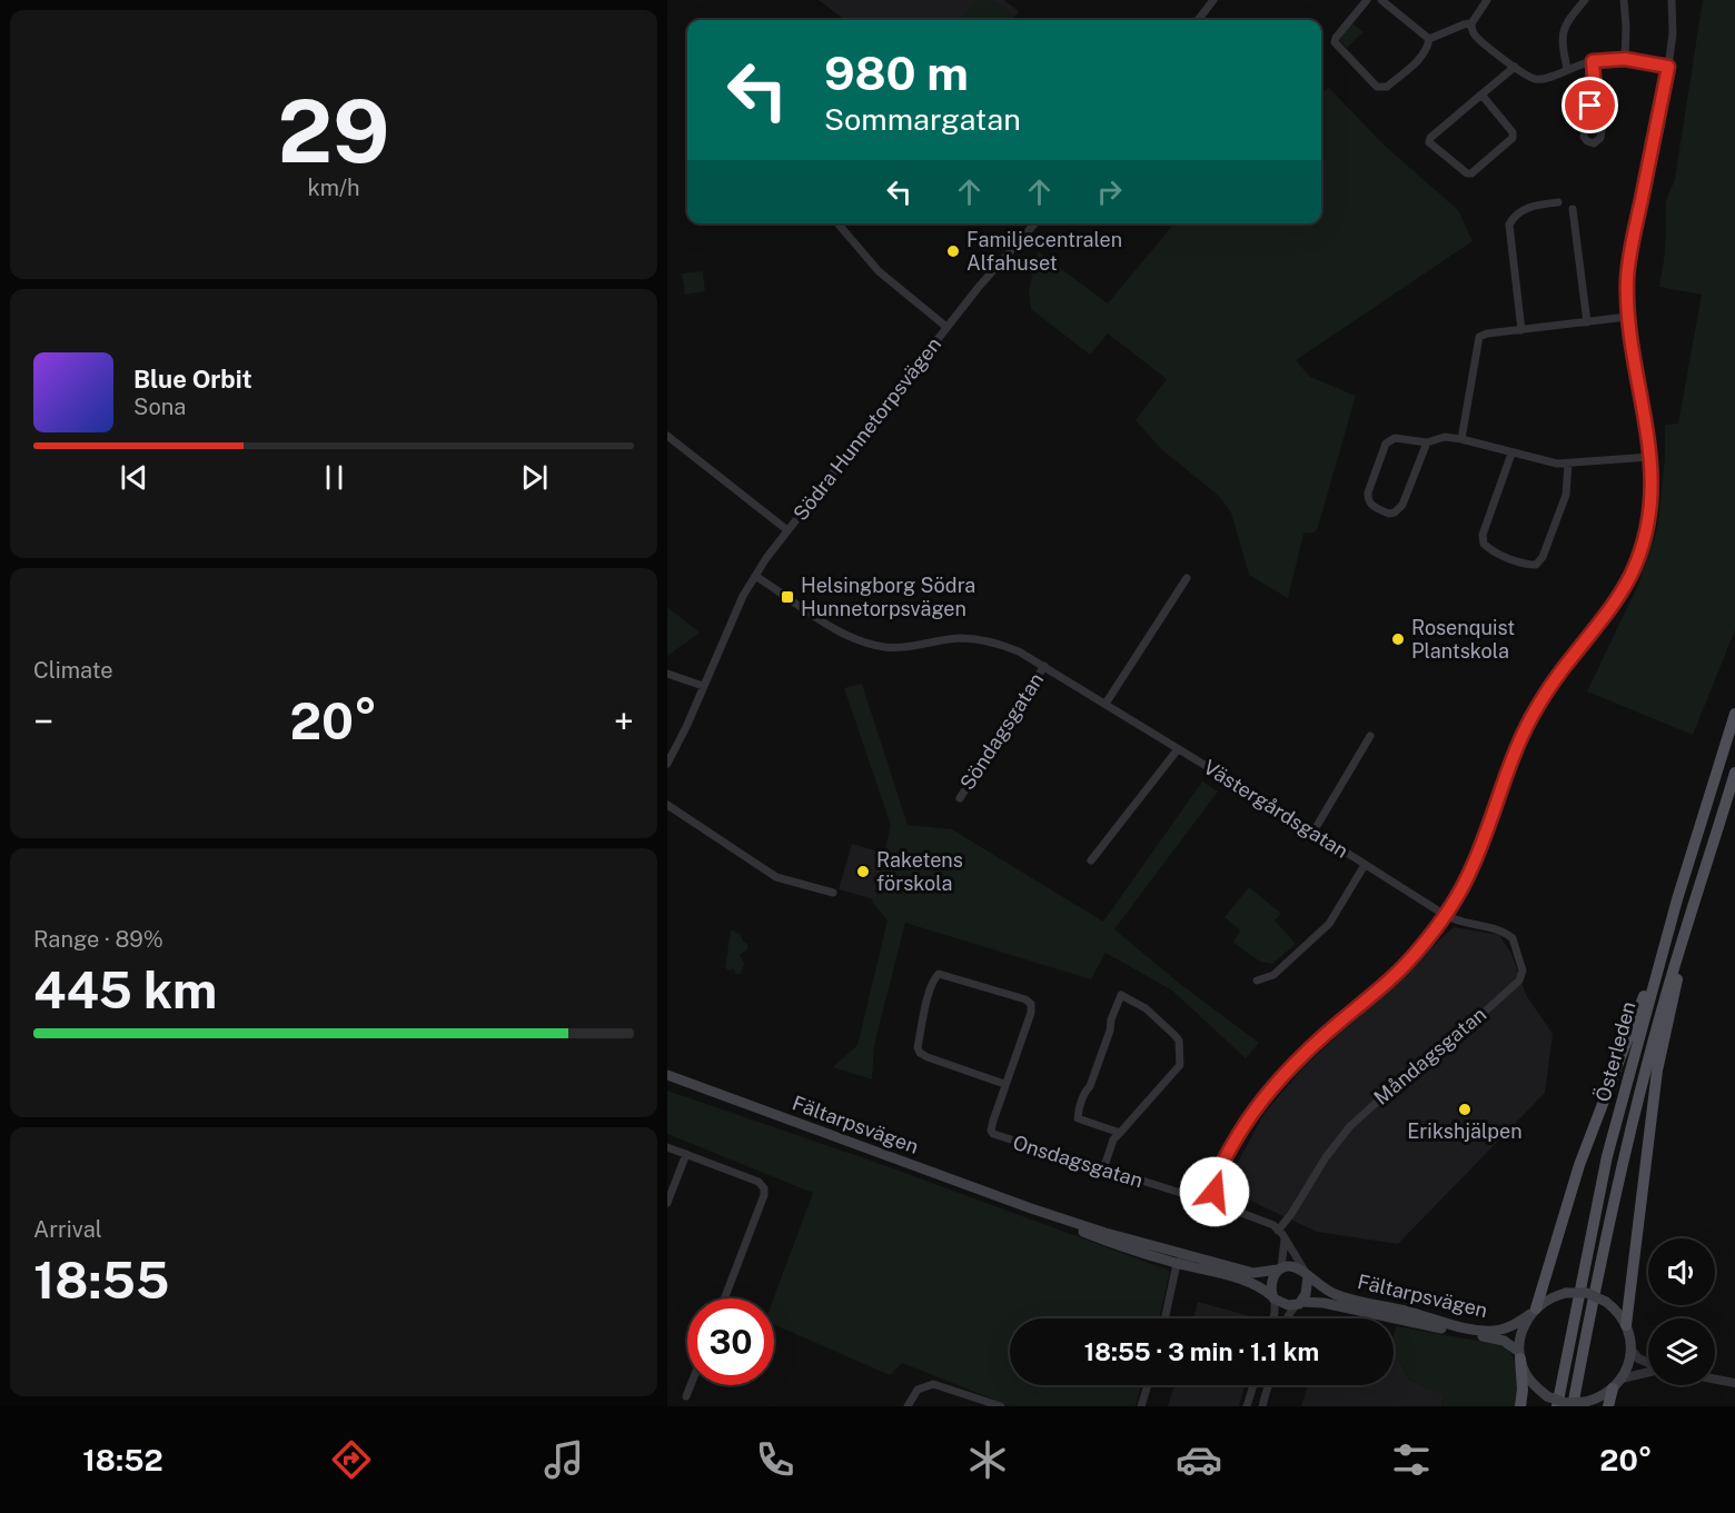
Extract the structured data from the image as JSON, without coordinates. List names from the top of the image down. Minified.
{"streets":{"main road":["Österleden","Fältarpsvägen"],"street":["Södra Hunnetorpsvägen","Söndagsgatan","Västergårdsgatan","Måndagsgatan","Onsdagsgatan"]},"crossings":[["Södra Hunnetorpsvägen","Västergårdsgatan"],["Söndagsgatan","Västergårdsgatan"],["Västergårdsgatan","Måndagsgatan"]],"places":{"other":["Familjecentralen Alfahuset","Rosenquist Plantskola","Raketens förskola","Erikshjälpen"],"transit":["Helsingborg Södra Hunnetorpsvägen"]},"page":{"tile":[["29","km/h"],"Climate",["Range · 89%","445 km"],["Arrival","18:55"]],"turn":["980 m","Sommargatan"],"song":["Blue Orbit","Sona"],"heat":["−","20°","+"],"limit":"30","trip":"18:55 · 3 min · 1.1 km","tabs":["18:52","20°"]}}
